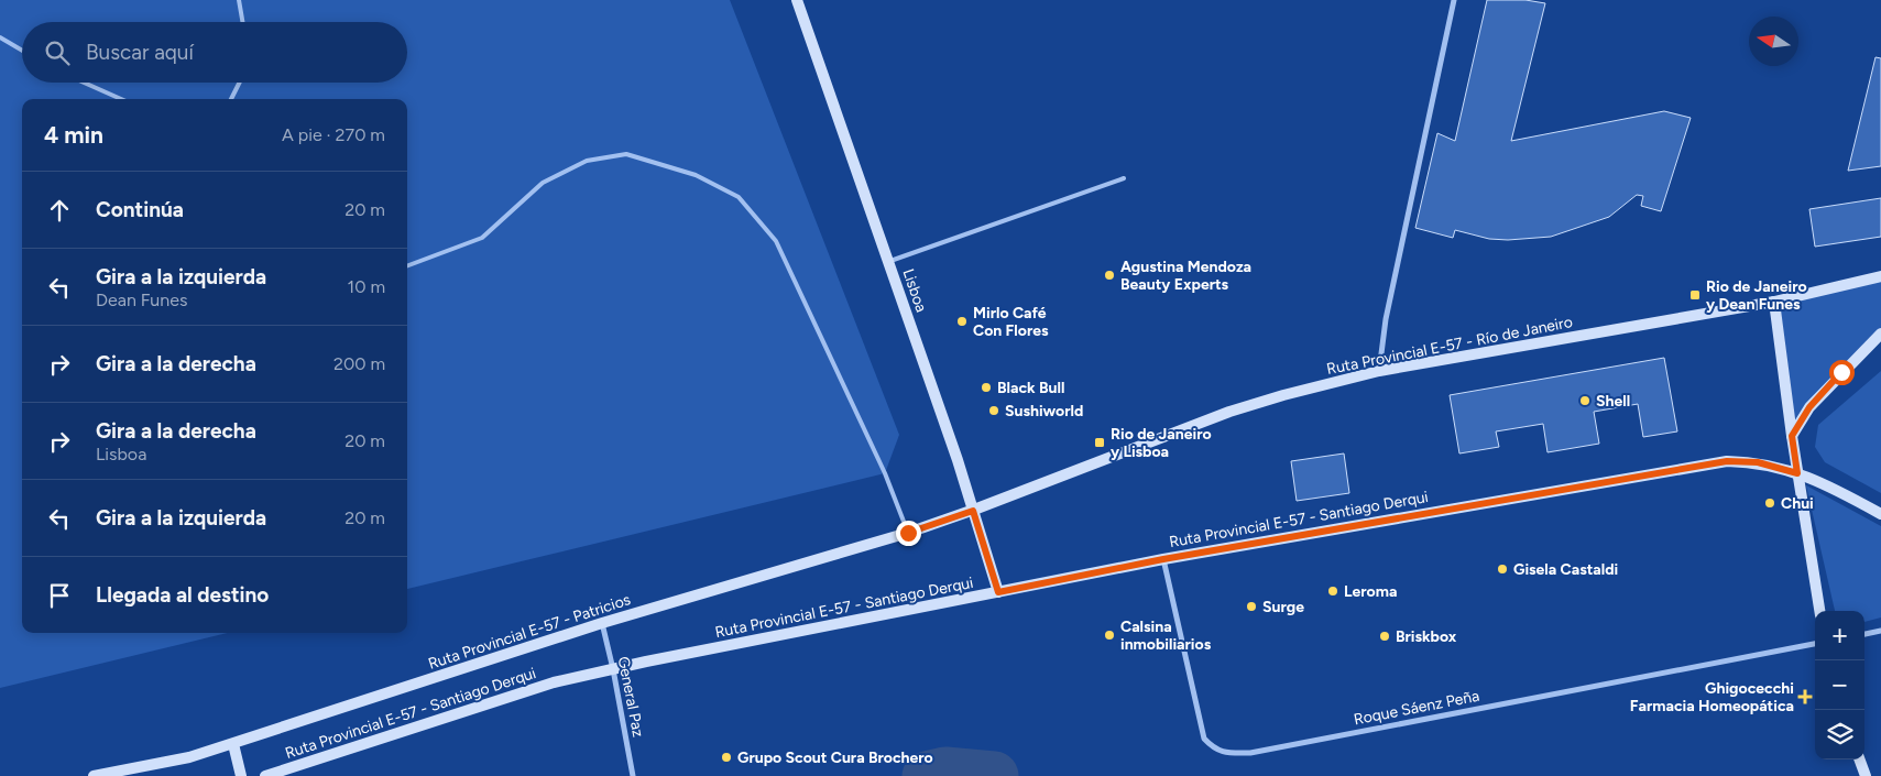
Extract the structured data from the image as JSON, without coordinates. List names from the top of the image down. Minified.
{"streets":{"main road":["Lisboa","Ruta Provincial E-57 - Río de Janeiro","Ruta Provincial E-57 - Santiago Derqui","Ruta Provincial E-57 - Patricios"],"street":["General Paz","Roque Sáenz Peña"]},"crossings":[["Lisboa","Ruta Provincial E-57 - Río de Janeiro"],["Lisboa","Ruta Provincial E-57 - Santiago Derqui"],["Lisboa","Ruta Provincial E-57 - Patricios"],["Ruta Provincial E-57 - Río de Janeiro","Ruta Provincial E-57 - Patricios"],["Ruta Provincial E-57 - Santiago Derqui","General Paz"],["Ruta Provincial E-57 - Santiago Derqui","Roque Sáenz Peña"],["Ruta Provincial E-57 - Patricios","General Paz"]],"places":{"other":["Agustina Mendoza Beauty Experts","Mirlo Café Con Flores","Black Bull","Shell","Sushiworld","Chui","Gisela Castaldi","Leroma","Surge","Calsina inmobiliarios","Briskbox","Grupo Scout Cura Brochero"],"transit":["Rio de Janeiro y Dean Funes","Rio de Janeiro y Lisboa"],"health":["Ghigocecchi Farmacia Homeopática"]},"north":"left","page":{"search":"Buscar aquí","heading":["4 min","A pie · 270 m"],"list":[["Continúa","20 m"],["Gira a la izquierda","Dean Funes","10 m"],["Gira a la derecha","200 m"],["Gira a la derecha","Lisboa","20 m"],["Gira a la izquierda","20 m"],"Llegada al destino"],"map_buttons":["+","−"]}}
